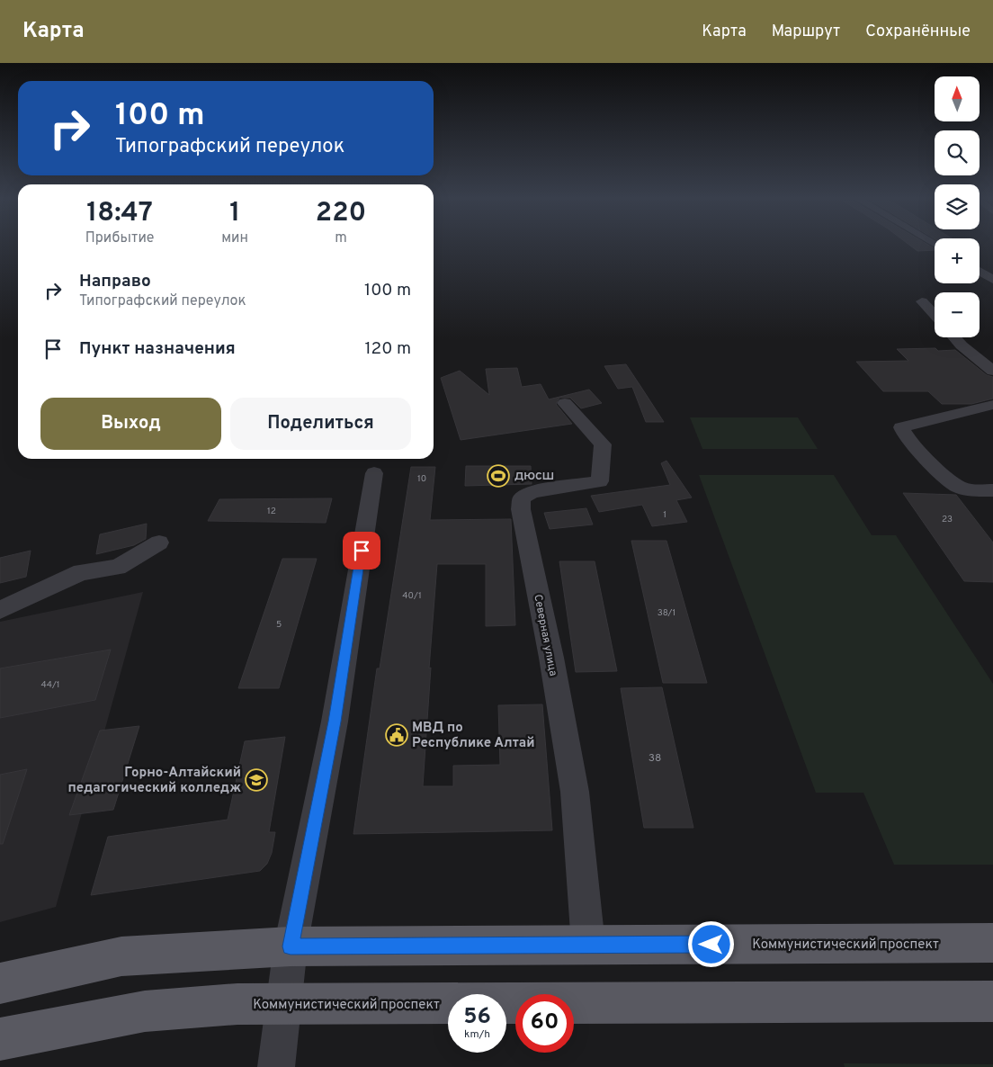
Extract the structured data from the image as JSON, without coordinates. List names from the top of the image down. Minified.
{"streets":{"main road":["Коммунистический проспект"],"street":["Северная улица"]},"crossings":[["Северная улица","Коммунистический проспект"]],"places":{"sports":["ДЮСШ"],"public building":["МВД по Республике Алтай"],"school or university":["Горно-Алтайский педагогический колледж"]},"house_numbers":["10","12","1","23","40/1","38/1","5","44/1","38"],"north":"top","page":{"header":"Карта","nav":["Карта","Маршрут","Сохранённые"],"map_buttons":["+","−"],"turn":["100 m","Типографский переулок"],"eta":["18:47","Прибытие","1","мин","220","m"],"list":[{"name":"Направо","note":"Типографский переулок","value":"100 m"},{"name":"Пункт назначения","value":"120 m"}],"buttons":["Выход","Поделиться"],"speed":"56 km/h","limit":"60"}}
